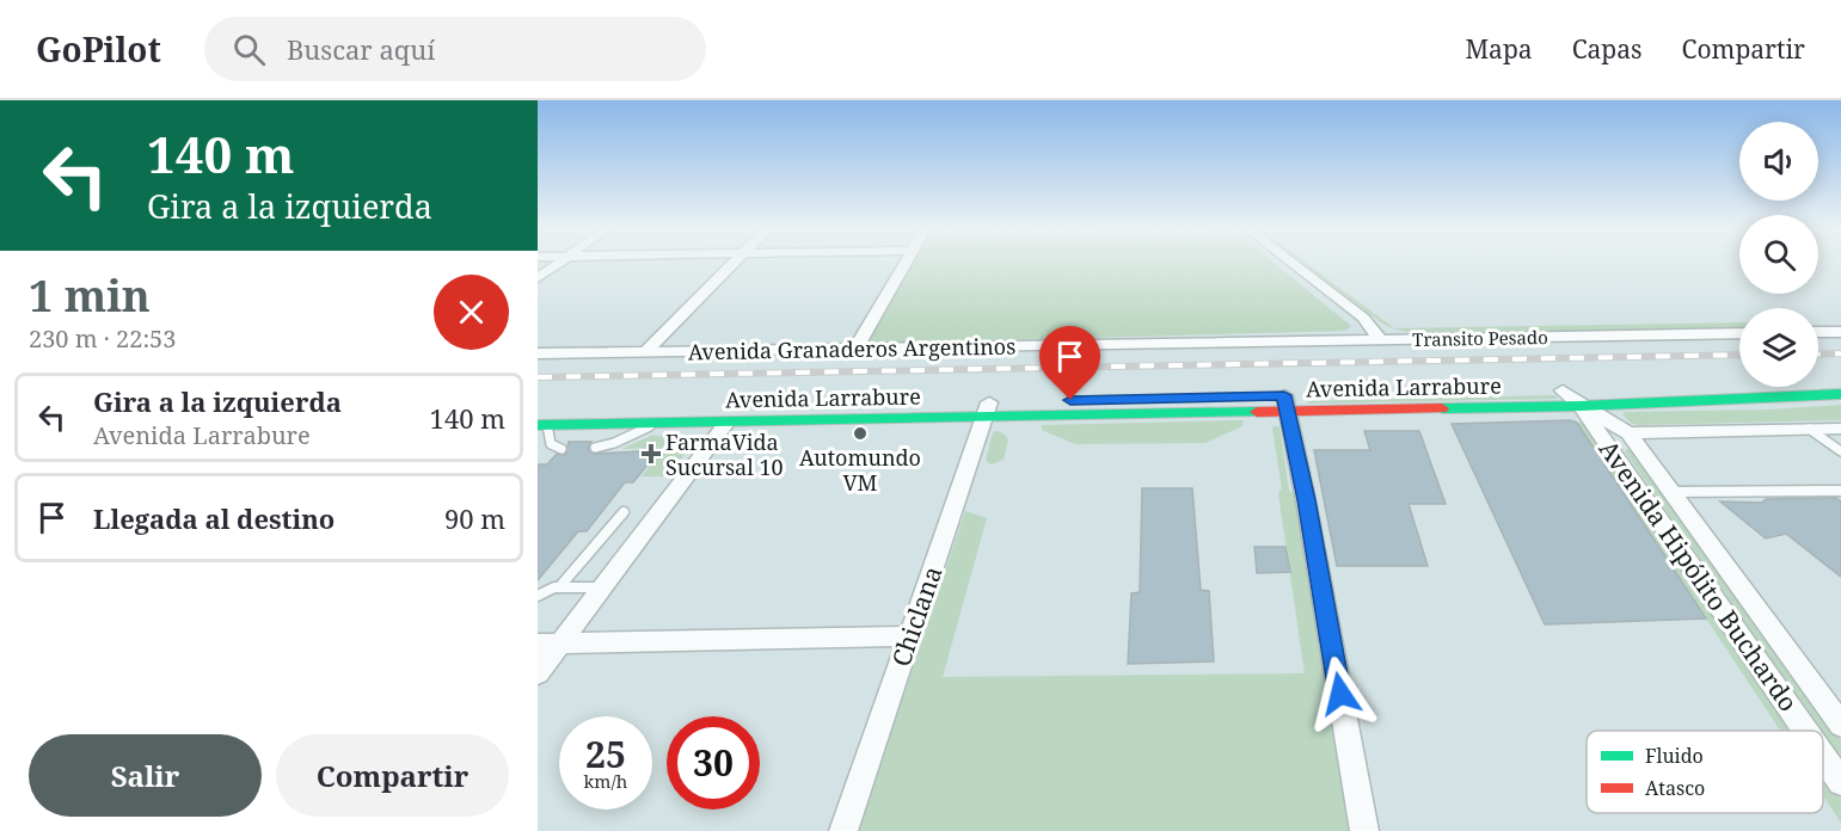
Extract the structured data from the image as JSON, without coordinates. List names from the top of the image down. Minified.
{"streets":{"main road":["Avenida Larrabure"],"street":["Transito Pesado","Avenida Granaderos Argentinos","Avenida Hipólito Buchardo","Chiclana"]},"crossings":[["Transito Pesado","Avenida Granaderos Argentinos"],["Avenida Larrabure","Avenida Hipólito Buchardo"],["Avenida Larrabure","Chiclana"]],"places":{"other":["Automundo VM"],"health":["FarmaVida Sucursal 10"]},"legend":["Fluido","Atasco"],"page":{"header":"GoPilot","search":"Buscar aquí","nav":["Mapa","Capas","Compartir"],"turn":["140 m","Gira a la izquierda"],"heading":["1 min","230 m · 22:53"],"list":[{"name":"Gira a la izquierda","note":"Avenida Larrabure","value":"140 m"},{"name":"Llegada al destino","value":"90 m"}],"speed":"25 km/h","limit":"30","buttons":["Salir","Compartir"]}}
